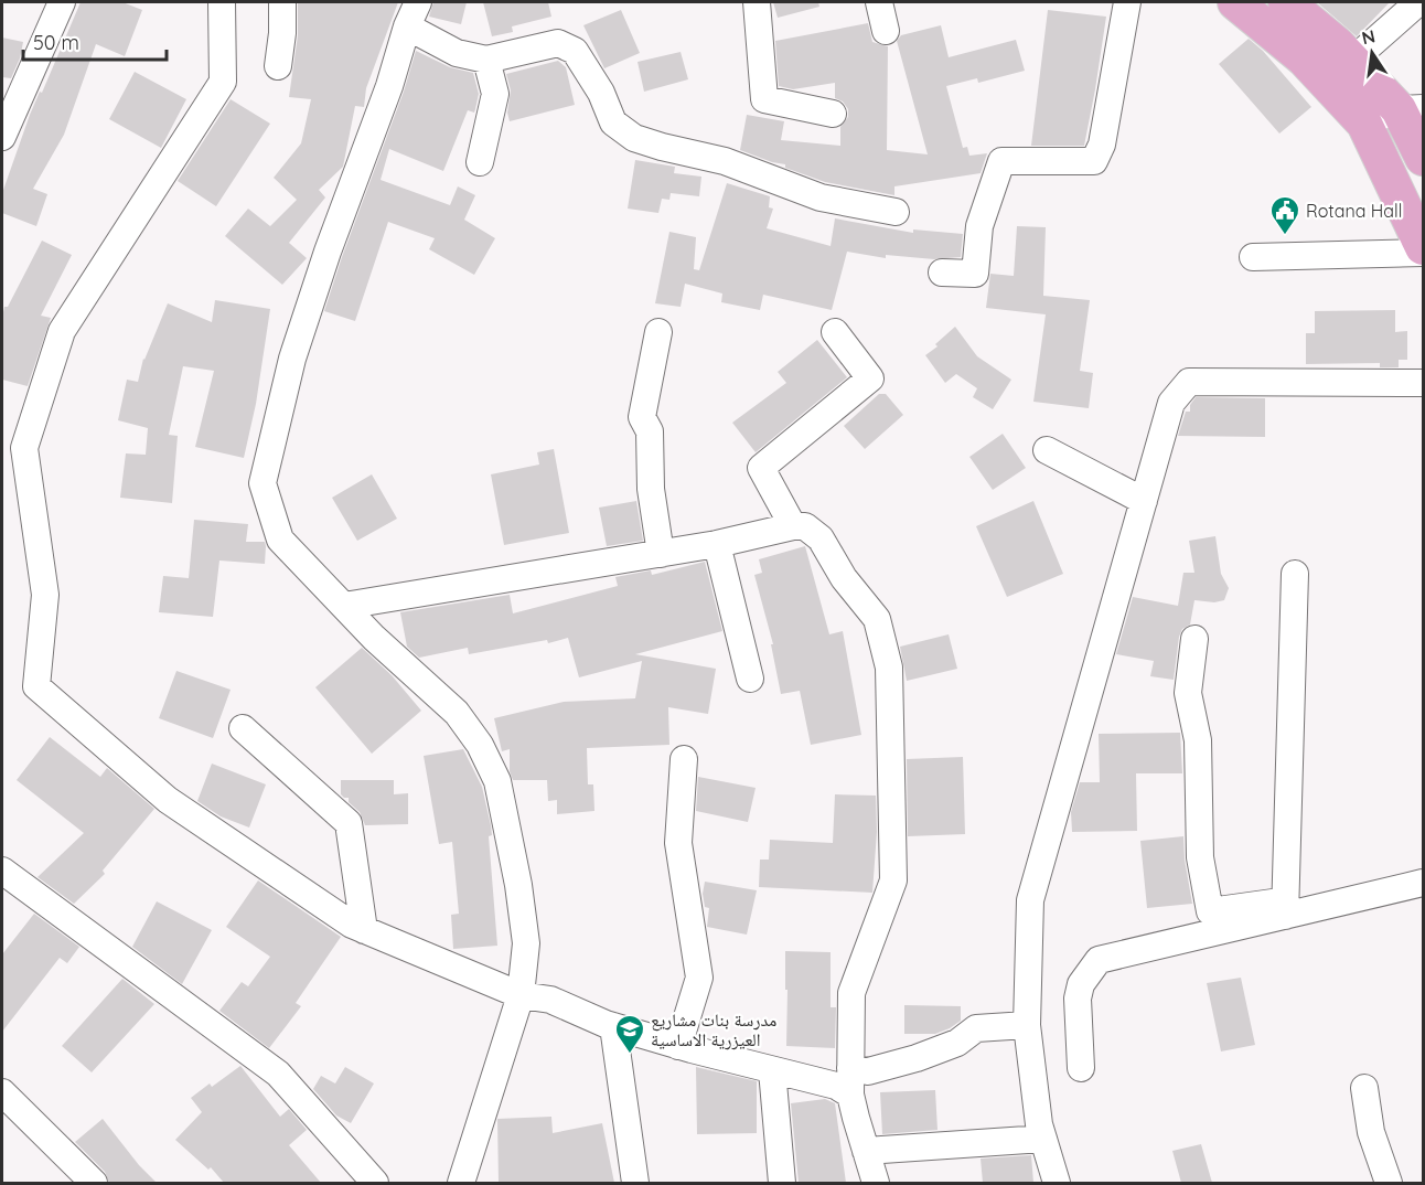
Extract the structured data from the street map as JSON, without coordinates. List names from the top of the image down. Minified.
{"places":{"public building":["Rotana Hall"],"school or university":["مدرسة بنات مشاريع العيزرية الاساسية"]},"scale_bar":"50 m","north":"top"}
